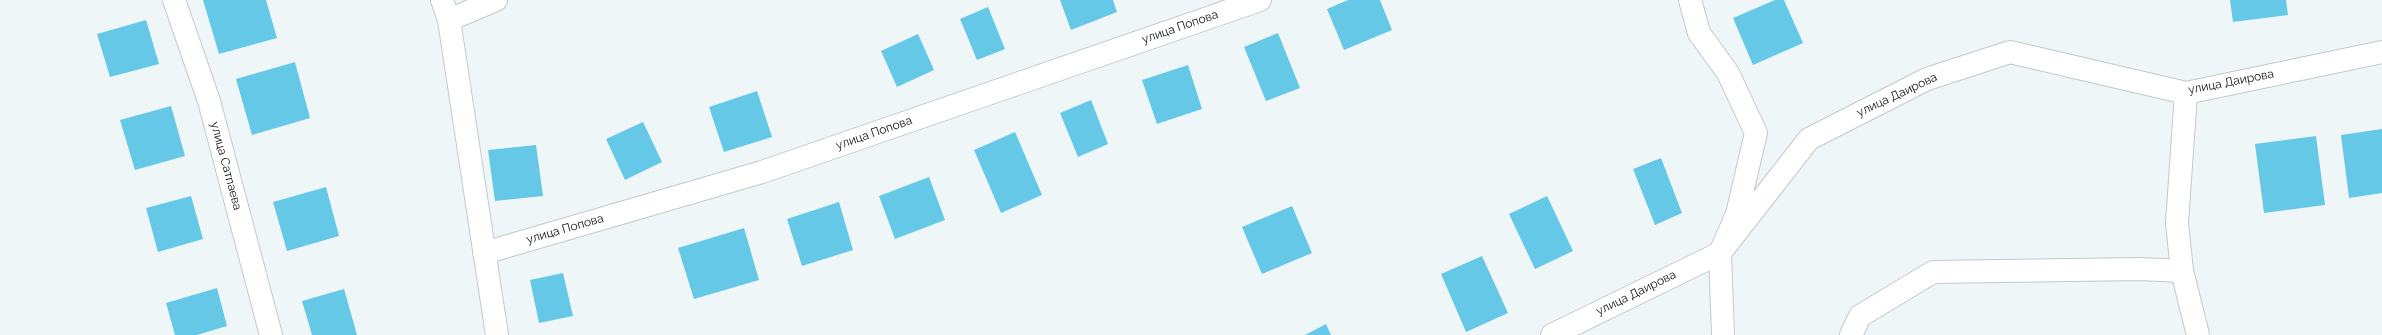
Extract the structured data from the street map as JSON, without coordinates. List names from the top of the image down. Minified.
{"streets":{"street":["улица Попова","улица Даирова","улица Сатпаева"]}}
